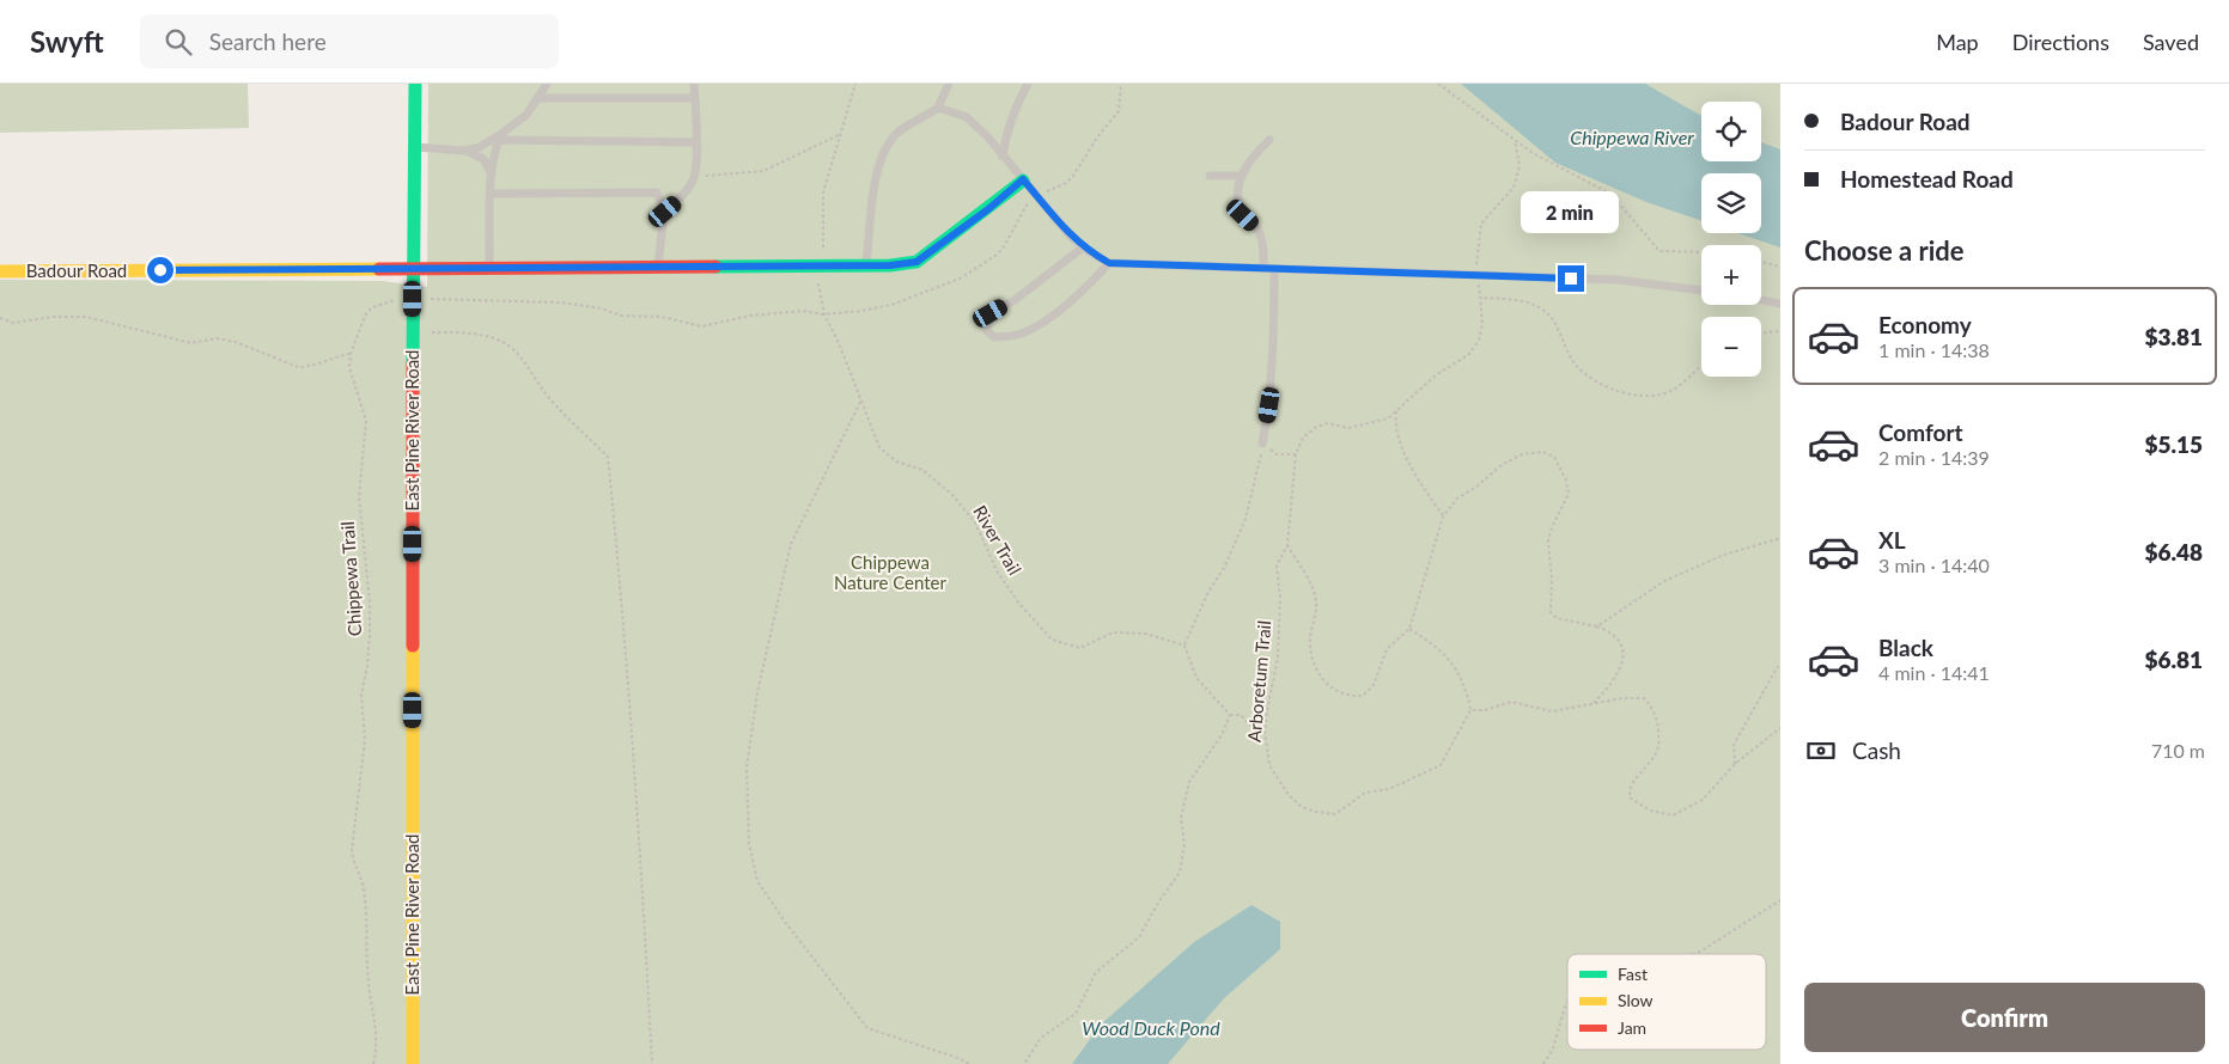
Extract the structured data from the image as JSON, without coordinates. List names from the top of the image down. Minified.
{"streets":{"street":["Badour Road","East Pine River Road"],"path":["River Trail","Chippewa Trail","Arboretum Trail"]},"crossings":[["Badour Road","East Pine River Road"],["Badour Road","River Trail"]],"water":["Chippewa River","Wood Duck Pond"],"parks":["Chippewa Nature Center"],"legend":["Fast","Slow","Jam"],"page":{"header":"Swyft","search":"Search here","nav":["Map","Directions","Saved"],"banner":["Badour Road","Homestead Road"],"map_buttons":["+","−"],"bubble":"2 min","heading":"Choose a ride","list":[{"name":"Economy","note":"1 min · 14:38","value":"$3.81"},{"name":"Comfort","note":"2 min · 14:39","value":"$5.15"},{"name":"XL","note":"3 min · 14:40","value":"$6.48"},{"name":"Black","note":"4 min · 14:41","value":"$6.81"}],"pay":["Cash","710 m"],"buttons":"Confirm"}}
